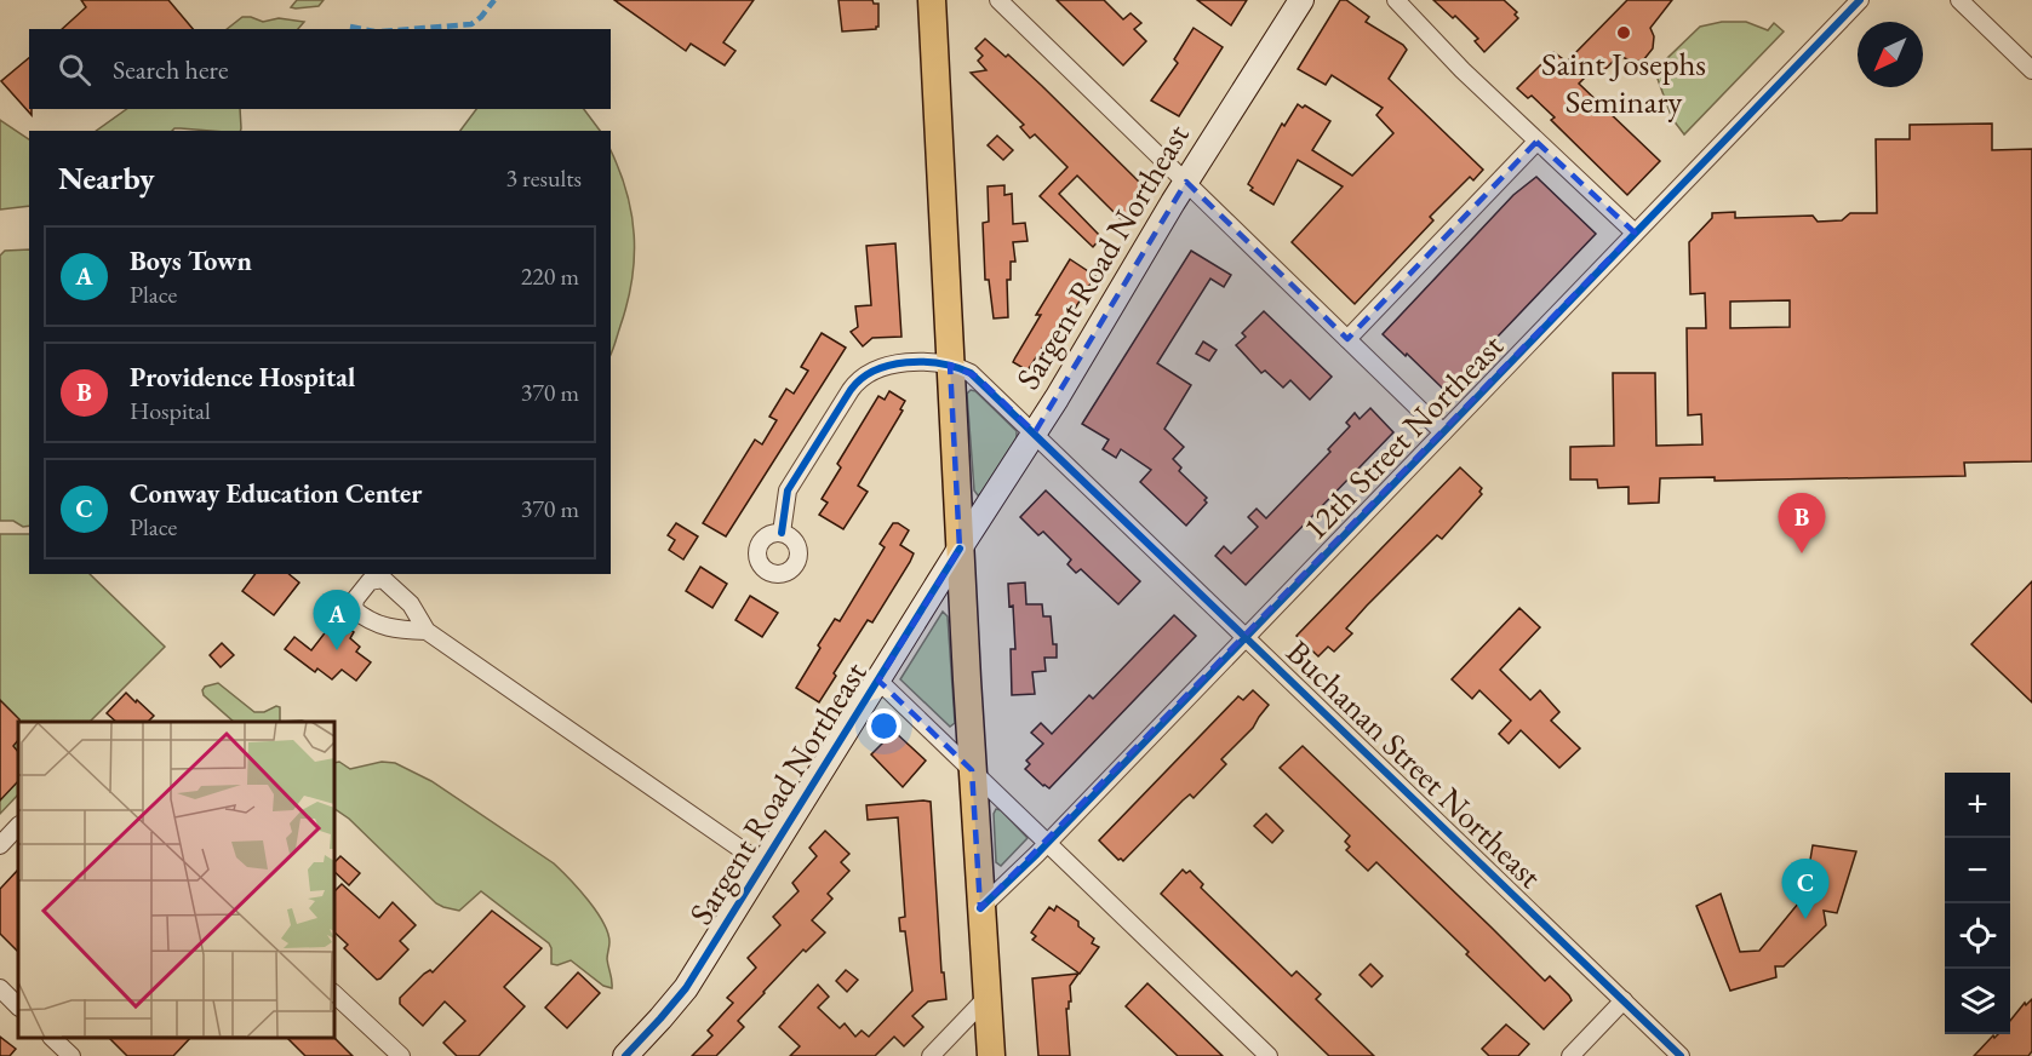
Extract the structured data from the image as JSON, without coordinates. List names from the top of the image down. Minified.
{"streets":{"main road":["Sargent Road Northeast"],"street":["12th Street Northeast","Buchanan Street Northeast"]},"crossings":[["Sargent Road Northeast","Buchanan Street Northeast"],["12th Street Northeast","Buchanan Street Northeast"]],"places":["Saint Josephs Seminary"],"north":"bottom left","page":{"search":"Search here","heading":["Nearby","3 results"],"list":[{"mark":"A","name":"Boys Town","note":"Place","value":"220 m"},{"mark":"B","name":"Providence Hospital","note":"Hospital","value":"370 m"},{"mark":"C","name":"Conway Education Center","note":"Place","value":"370 m"}],"pins":["B","A","C"],"map_buttons":["+","−"]}}
